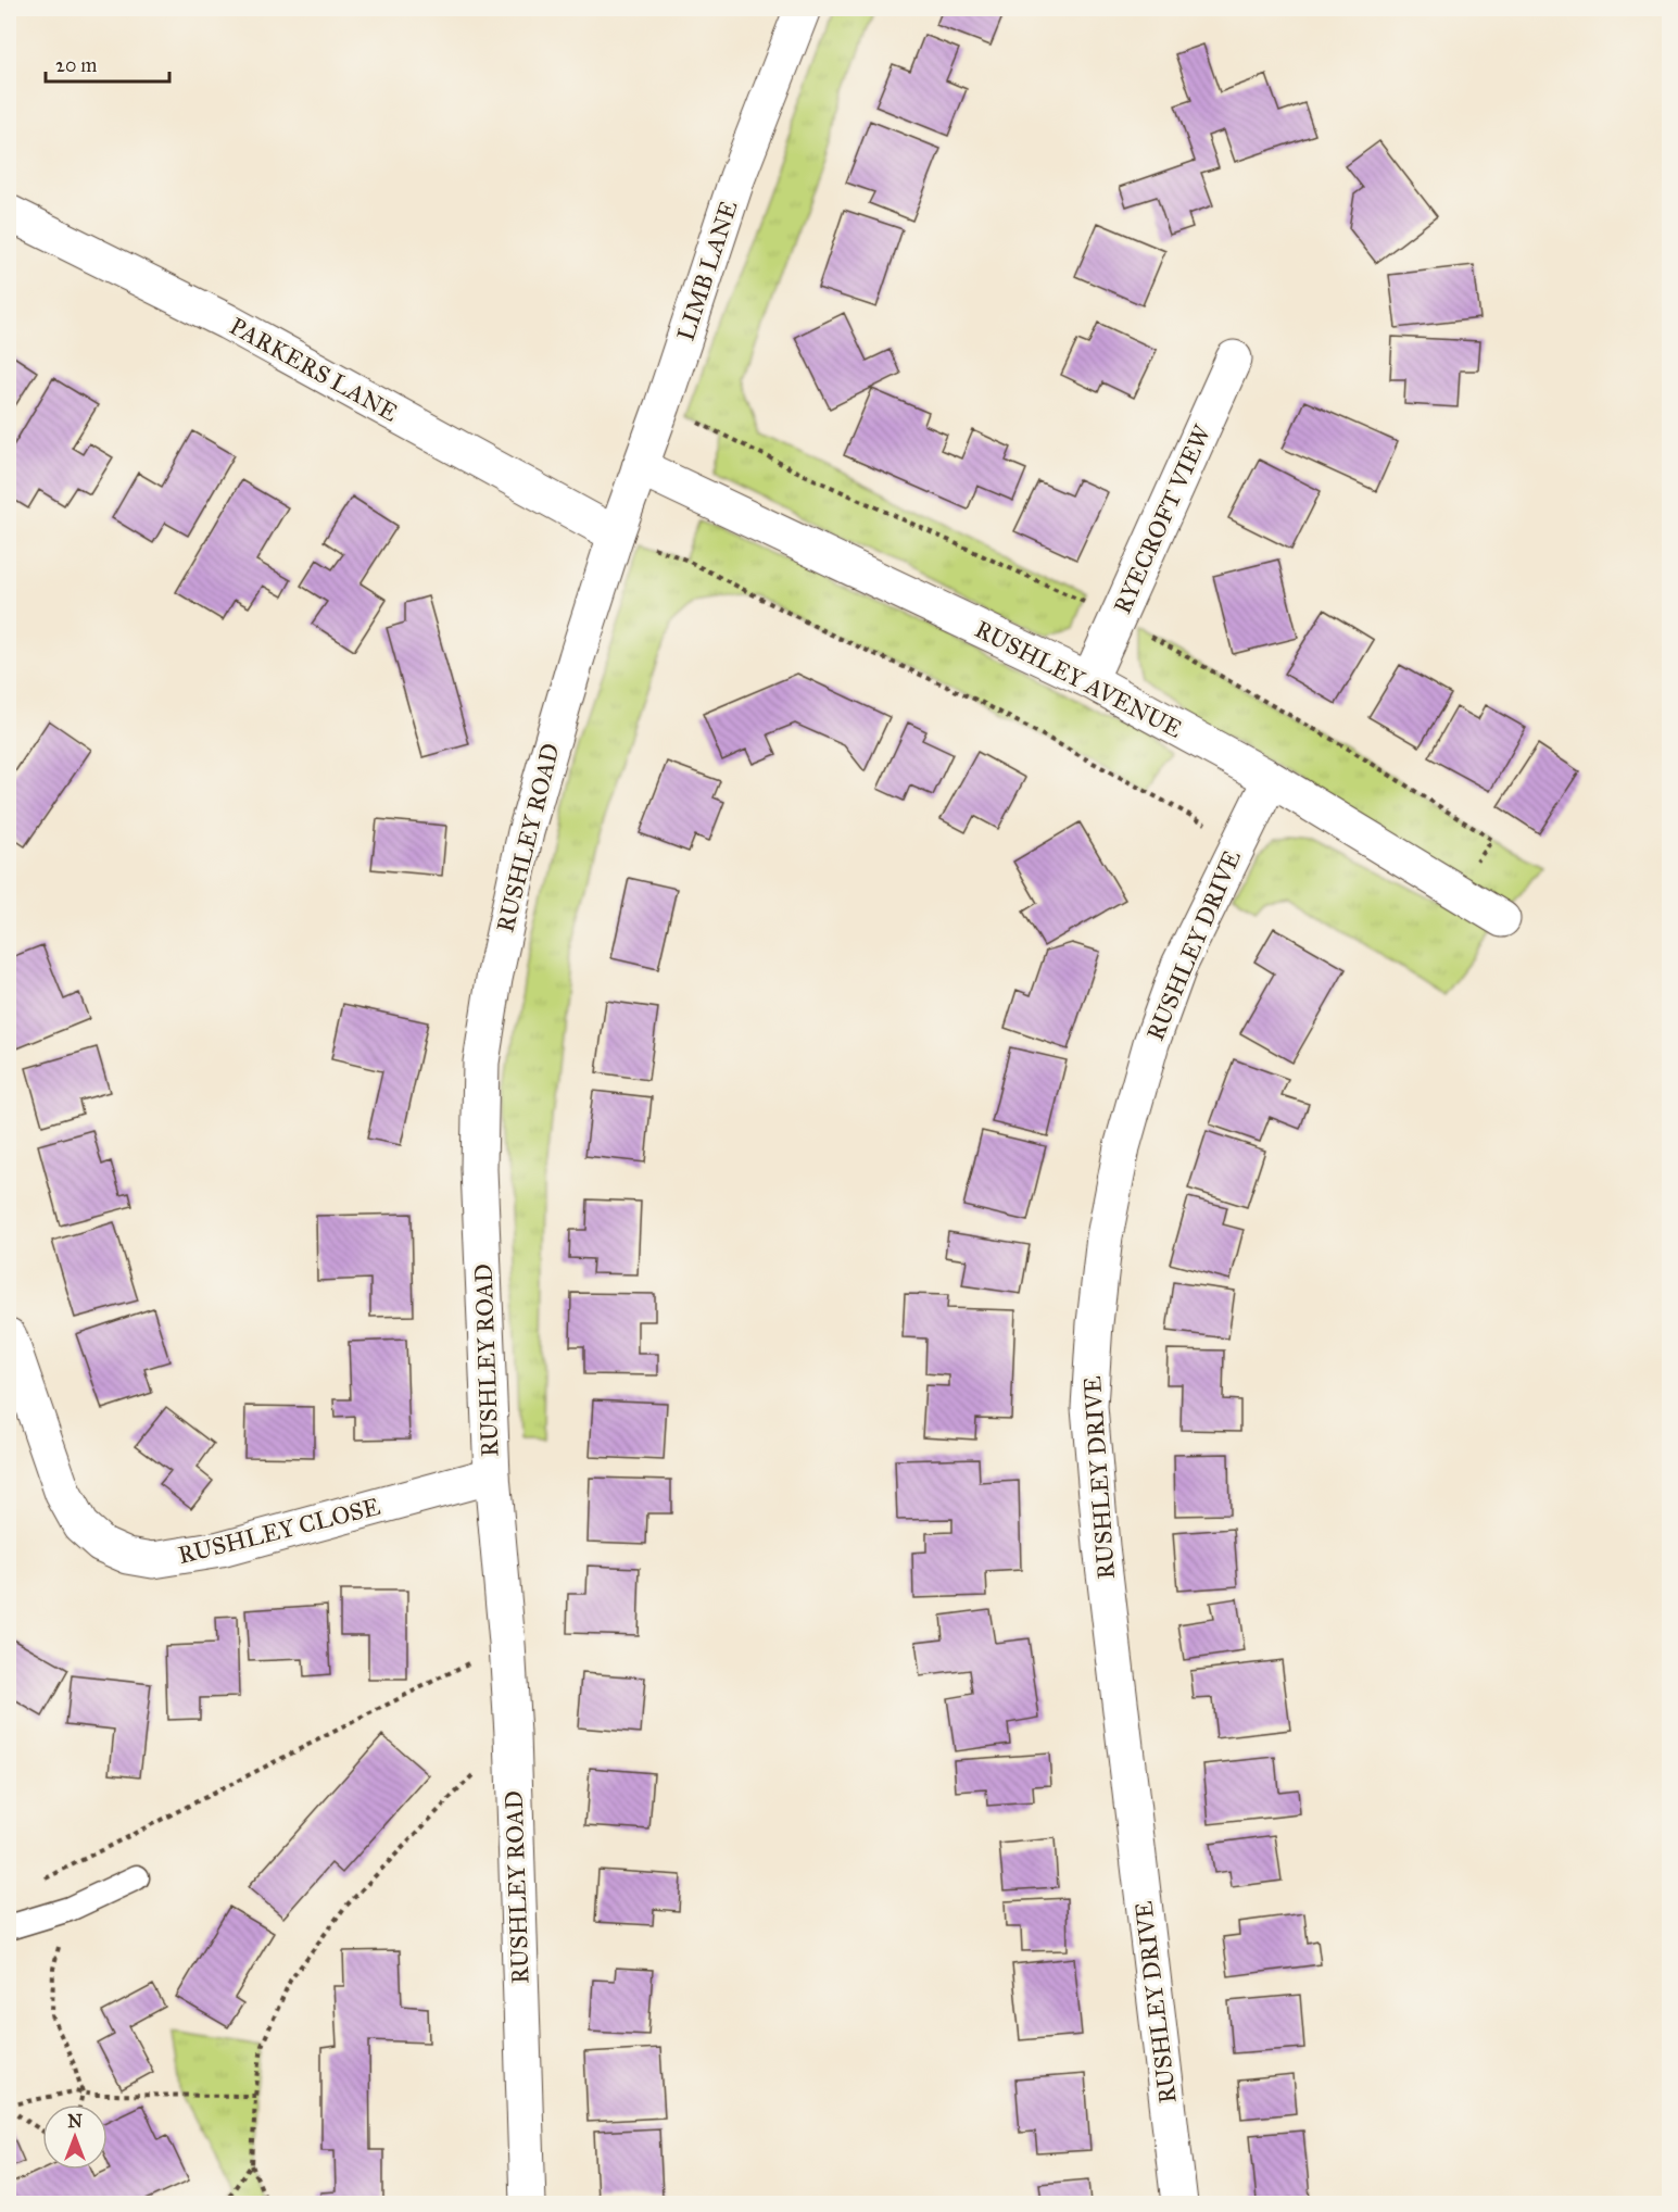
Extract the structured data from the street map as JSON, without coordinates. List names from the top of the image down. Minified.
{"streets":{"street":["LIMB LANE","PARKERS LANE","RYECROFT VIEW","RUSHLEY AVENUE","RUSHLEY ROAD","RUSHLEY DRIVE","RUSHLEY CLOSE"]},"crossings":[["LIMB LANE","PARKERS LANE"],["LIMB LANE","RUSHLEY AVENUE"],["LIMB LANE","RUSHLEY ROAD"],["PARKERS LANE","RUSHLEY ROAD"],["RYECROFT VIEW","RUSHLEY AVENUE"],["RUSHLEY AVENUE","RUSHLEY DRIVE"],["RUSHLEY ROAD","RUSHLEY CLOSE"]],"scale_bar":"20 m","north":"top"}
